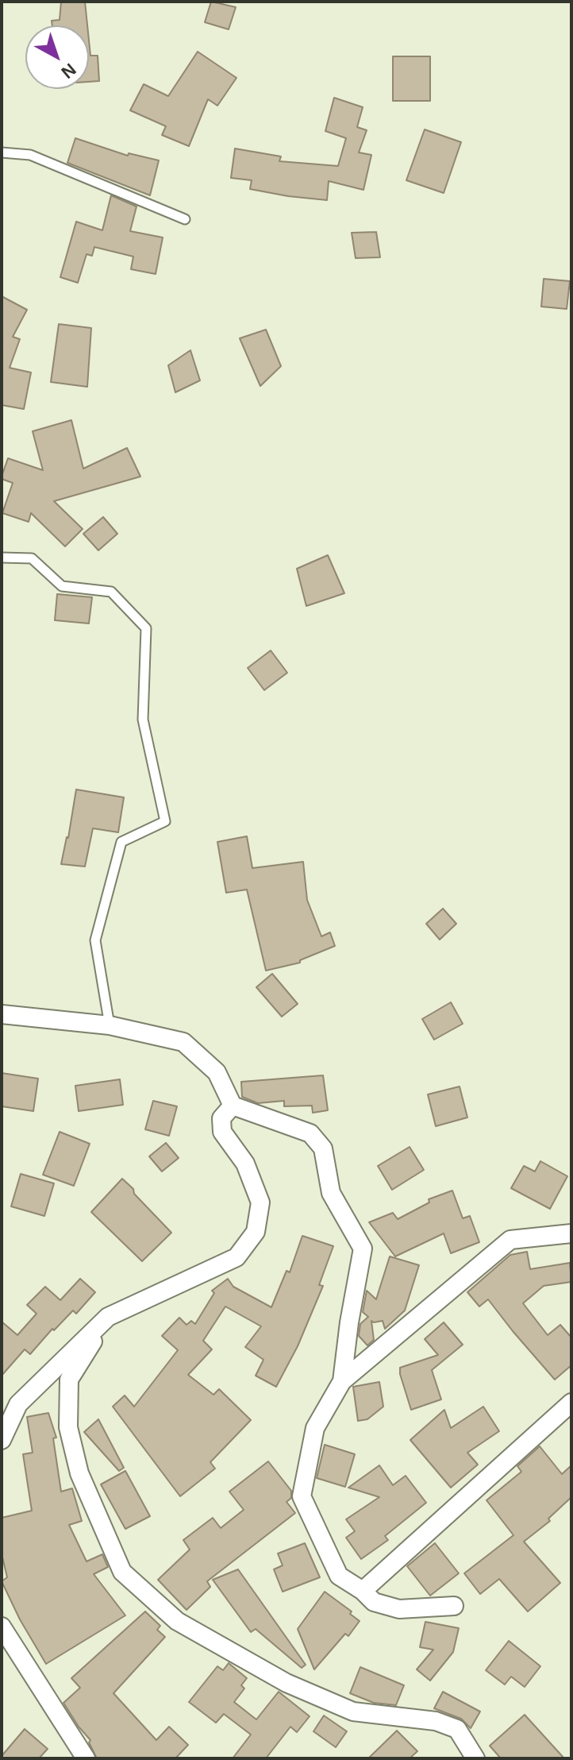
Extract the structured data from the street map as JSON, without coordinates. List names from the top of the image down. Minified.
{"north":"bottom right"}
